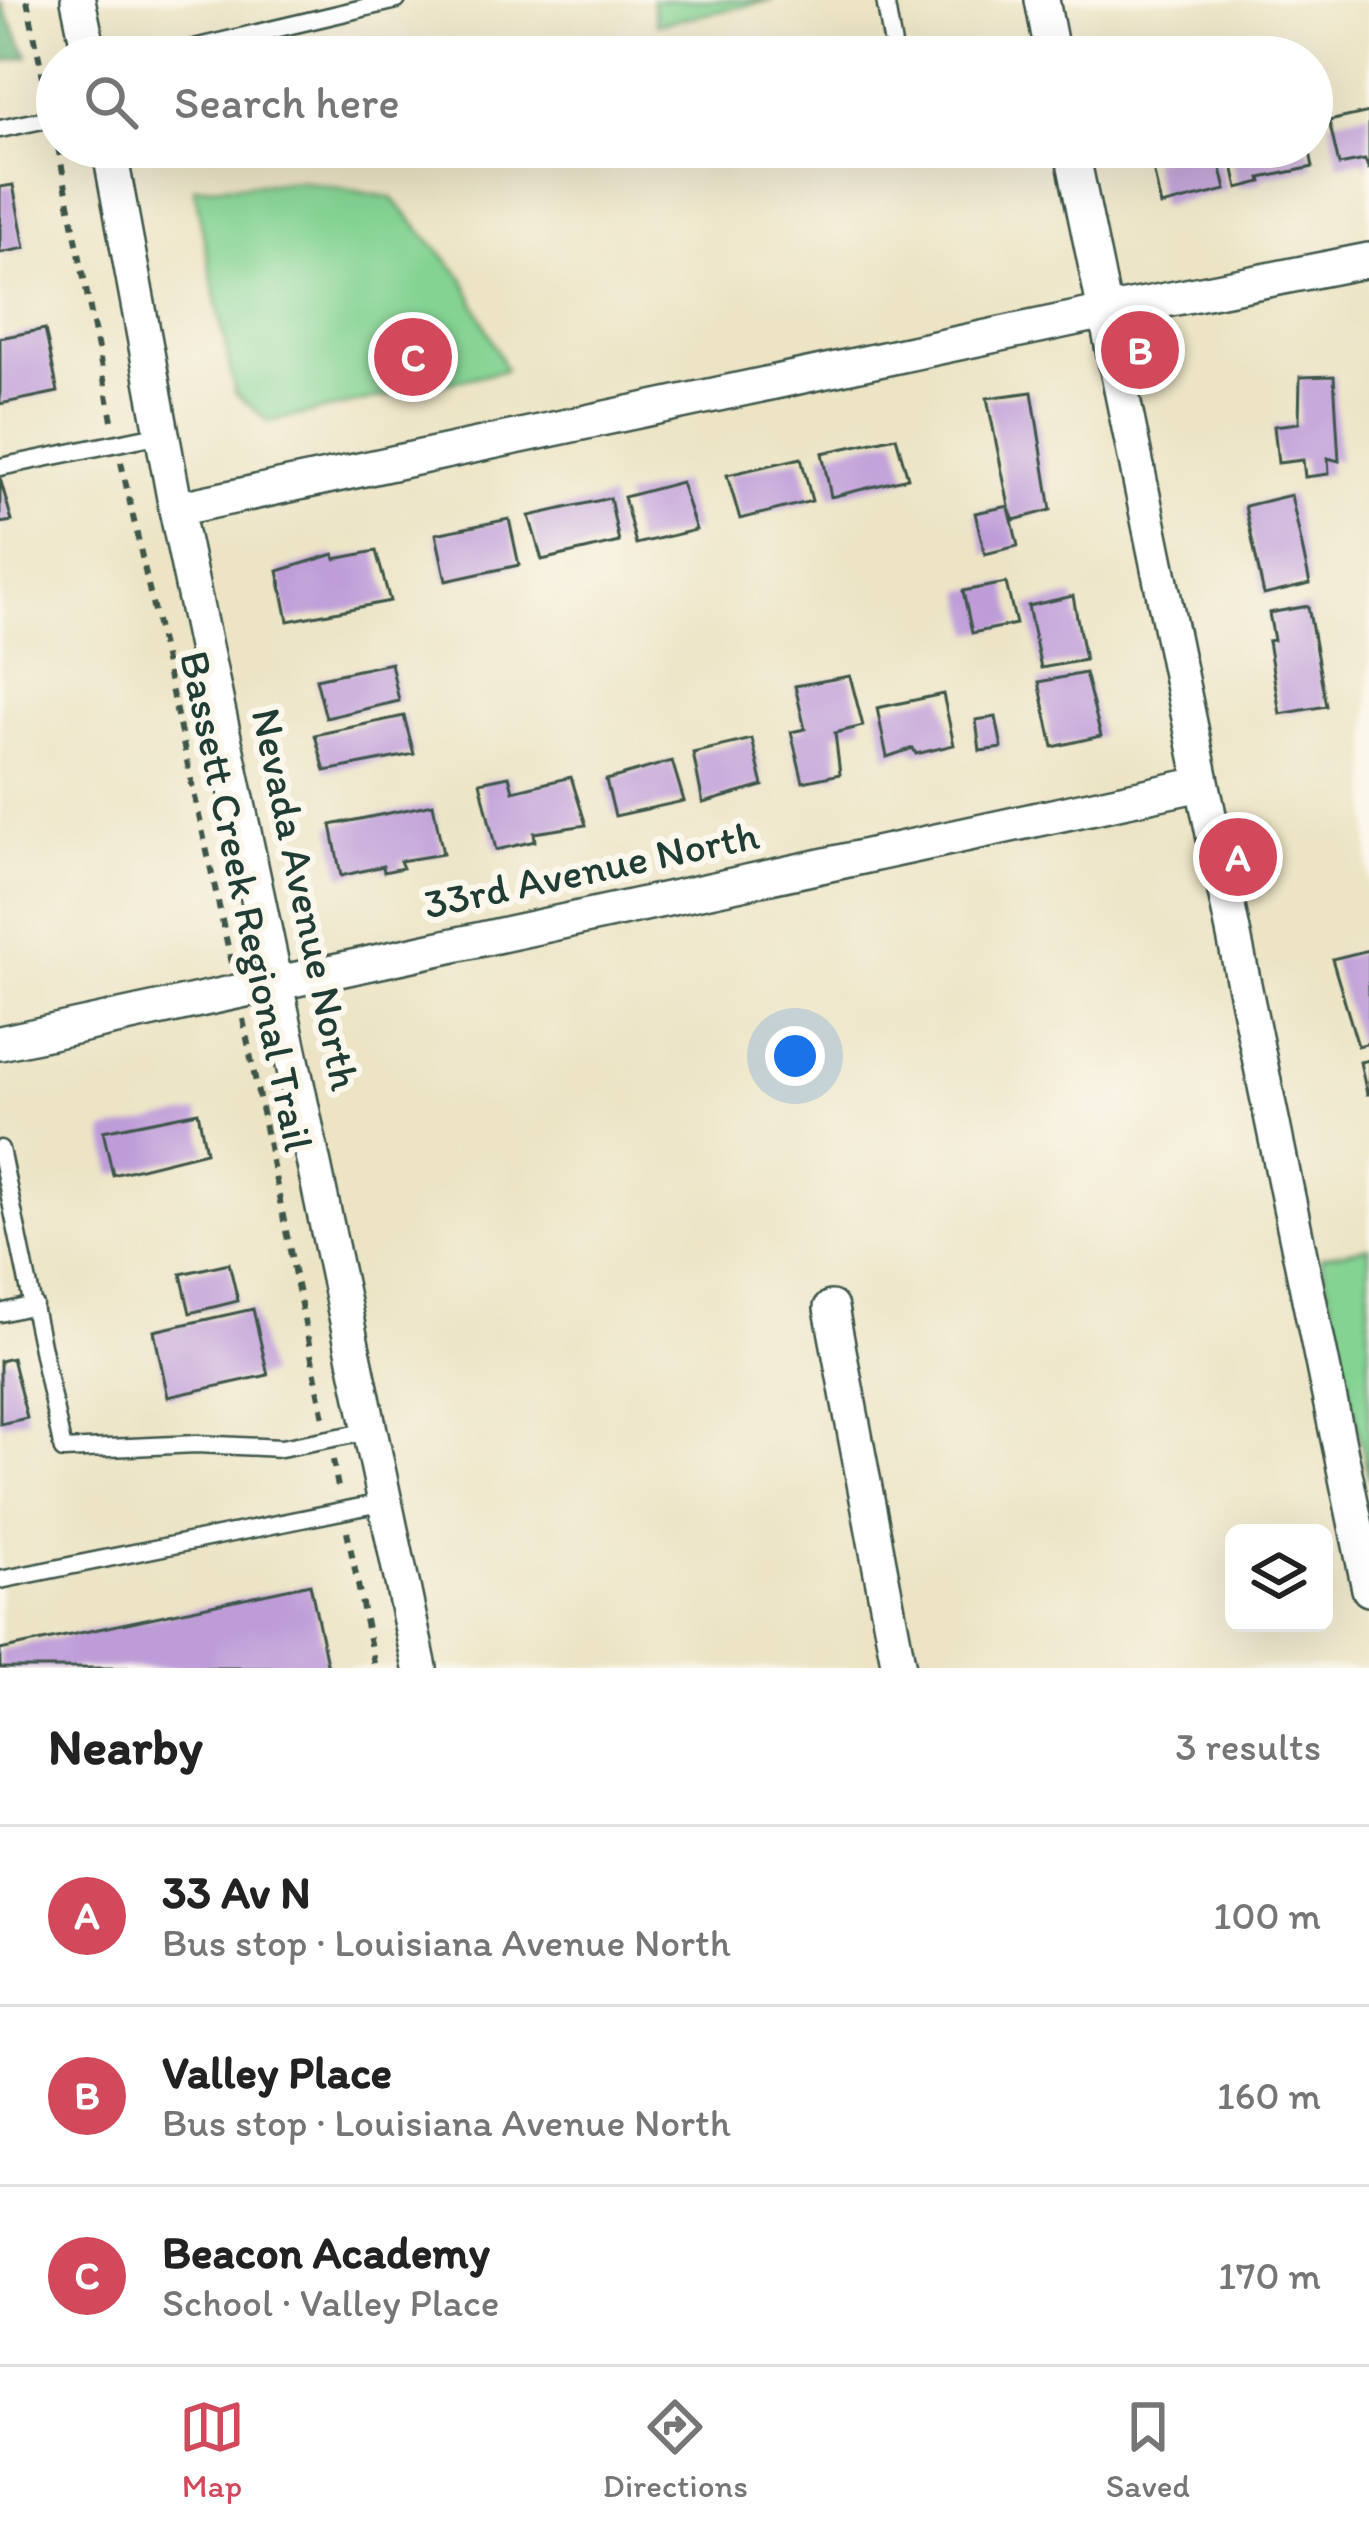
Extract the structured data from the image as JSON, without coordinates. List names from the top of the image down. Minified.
{"streets":{"street":["33rd Avenue North","Nevada Avenue North"],"path":["Bassett Creek Regional Trail"]},"crossings":[["33rd Avenue North","Nevada Avenue North"],["33rd Avenue North","Bassett Creek Regional Trail"]],"page":{"search":"Search here","pins":["B","C","A"],"heading":["Nearby","3 results"],"list":[{"mark":"A","name":"33 Av N","note":"Bus stop · Louisiana Avenue North","value":"100 m"},{"mark":"B","name":"Valley Place","note":"Bus stop · Louisiana Avenue North","value":"160 m"},{"mark":"C","name":"Beacon Academy","note":"School · Valley Place","value":"170 m"}],"nav":["Map","Directions","Saved"]}}
